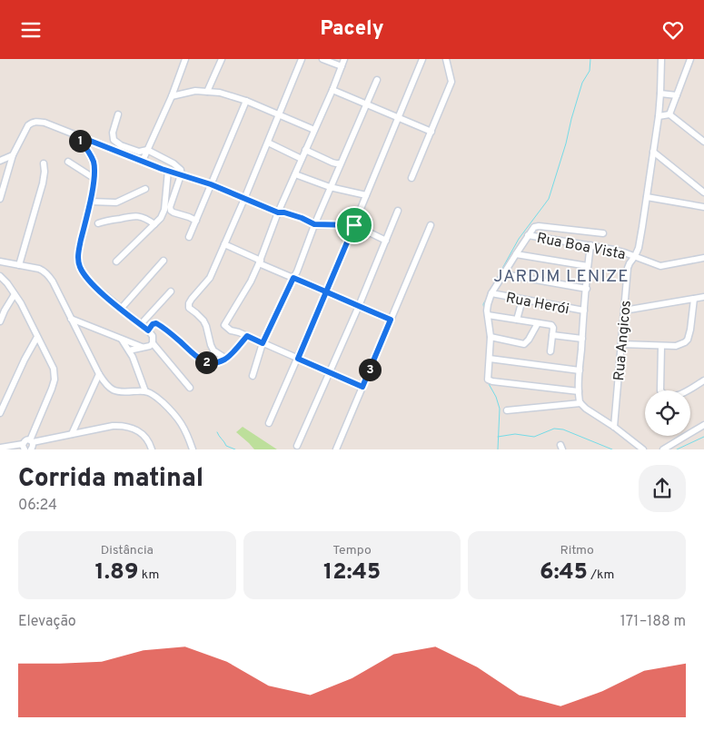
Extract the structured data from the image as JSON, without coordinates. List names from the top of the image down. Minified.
{"streets":{"street":["Rua Boa Vista","Rua Herói","Rua Angicos"]},"crossings":[["Rua Boa Vista","Rua Herói"],["Rua Boa Vista","Rua Angicos"]],"districts":["JARDIM LENIZE"],"page":{"header":"Pacely","pins":["1","2","3"],"heading":["Corrida matinal","06:24"],"stats":[["Distância","1.89 km"],["Tempo","12:45"],["Ritmo","6:45 /km"]],"chart":["Elevação","171–188 m"]}}
